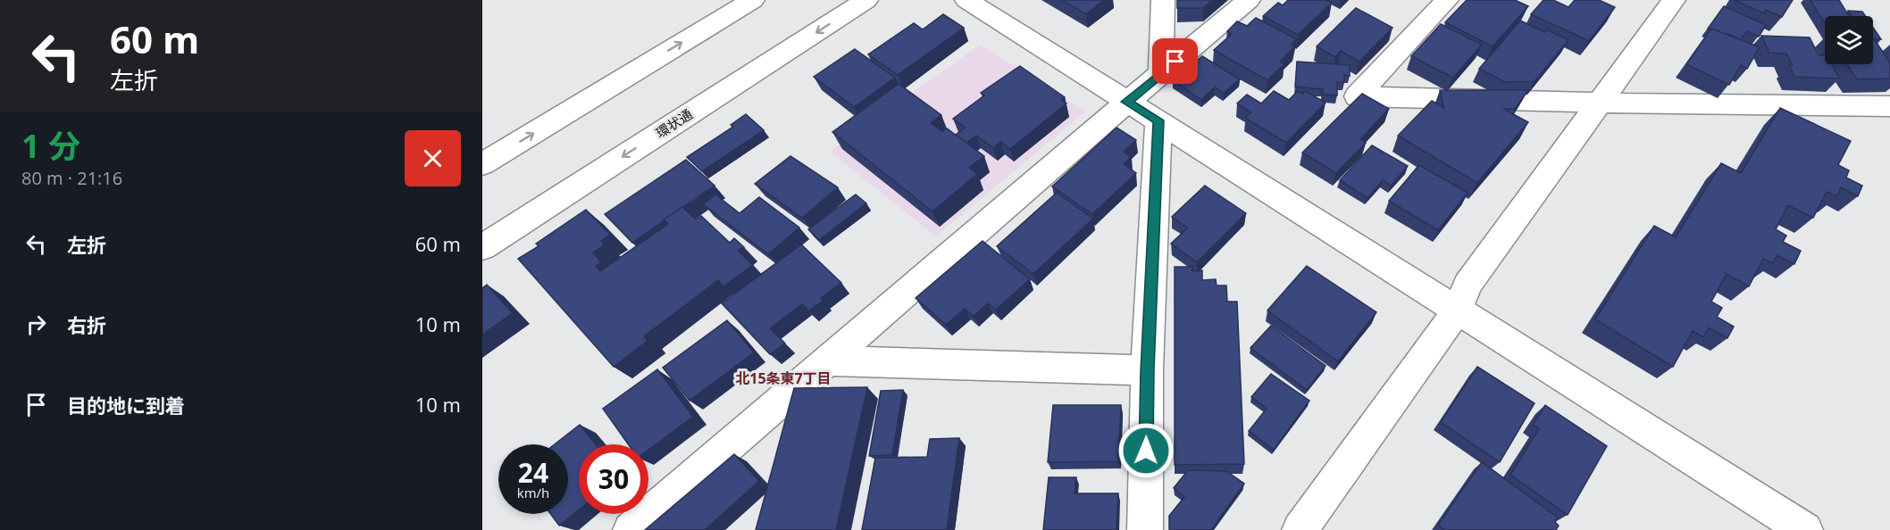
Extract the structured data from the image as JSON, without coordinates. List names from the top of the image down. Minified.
{"streets":{"street":["環状通"]},"districts":["北15条東7丁目"],"page":{"turn":["60 m","左折"],"heading":["1 分","80 m · 21:16"],"list":[{"name":"左折","value":"60 m"},{"name":"右折","value":"10 m"},{"name":"目的地に到着","value":"10 m"}],"speed":"24 km/h","limit":"30"}}
